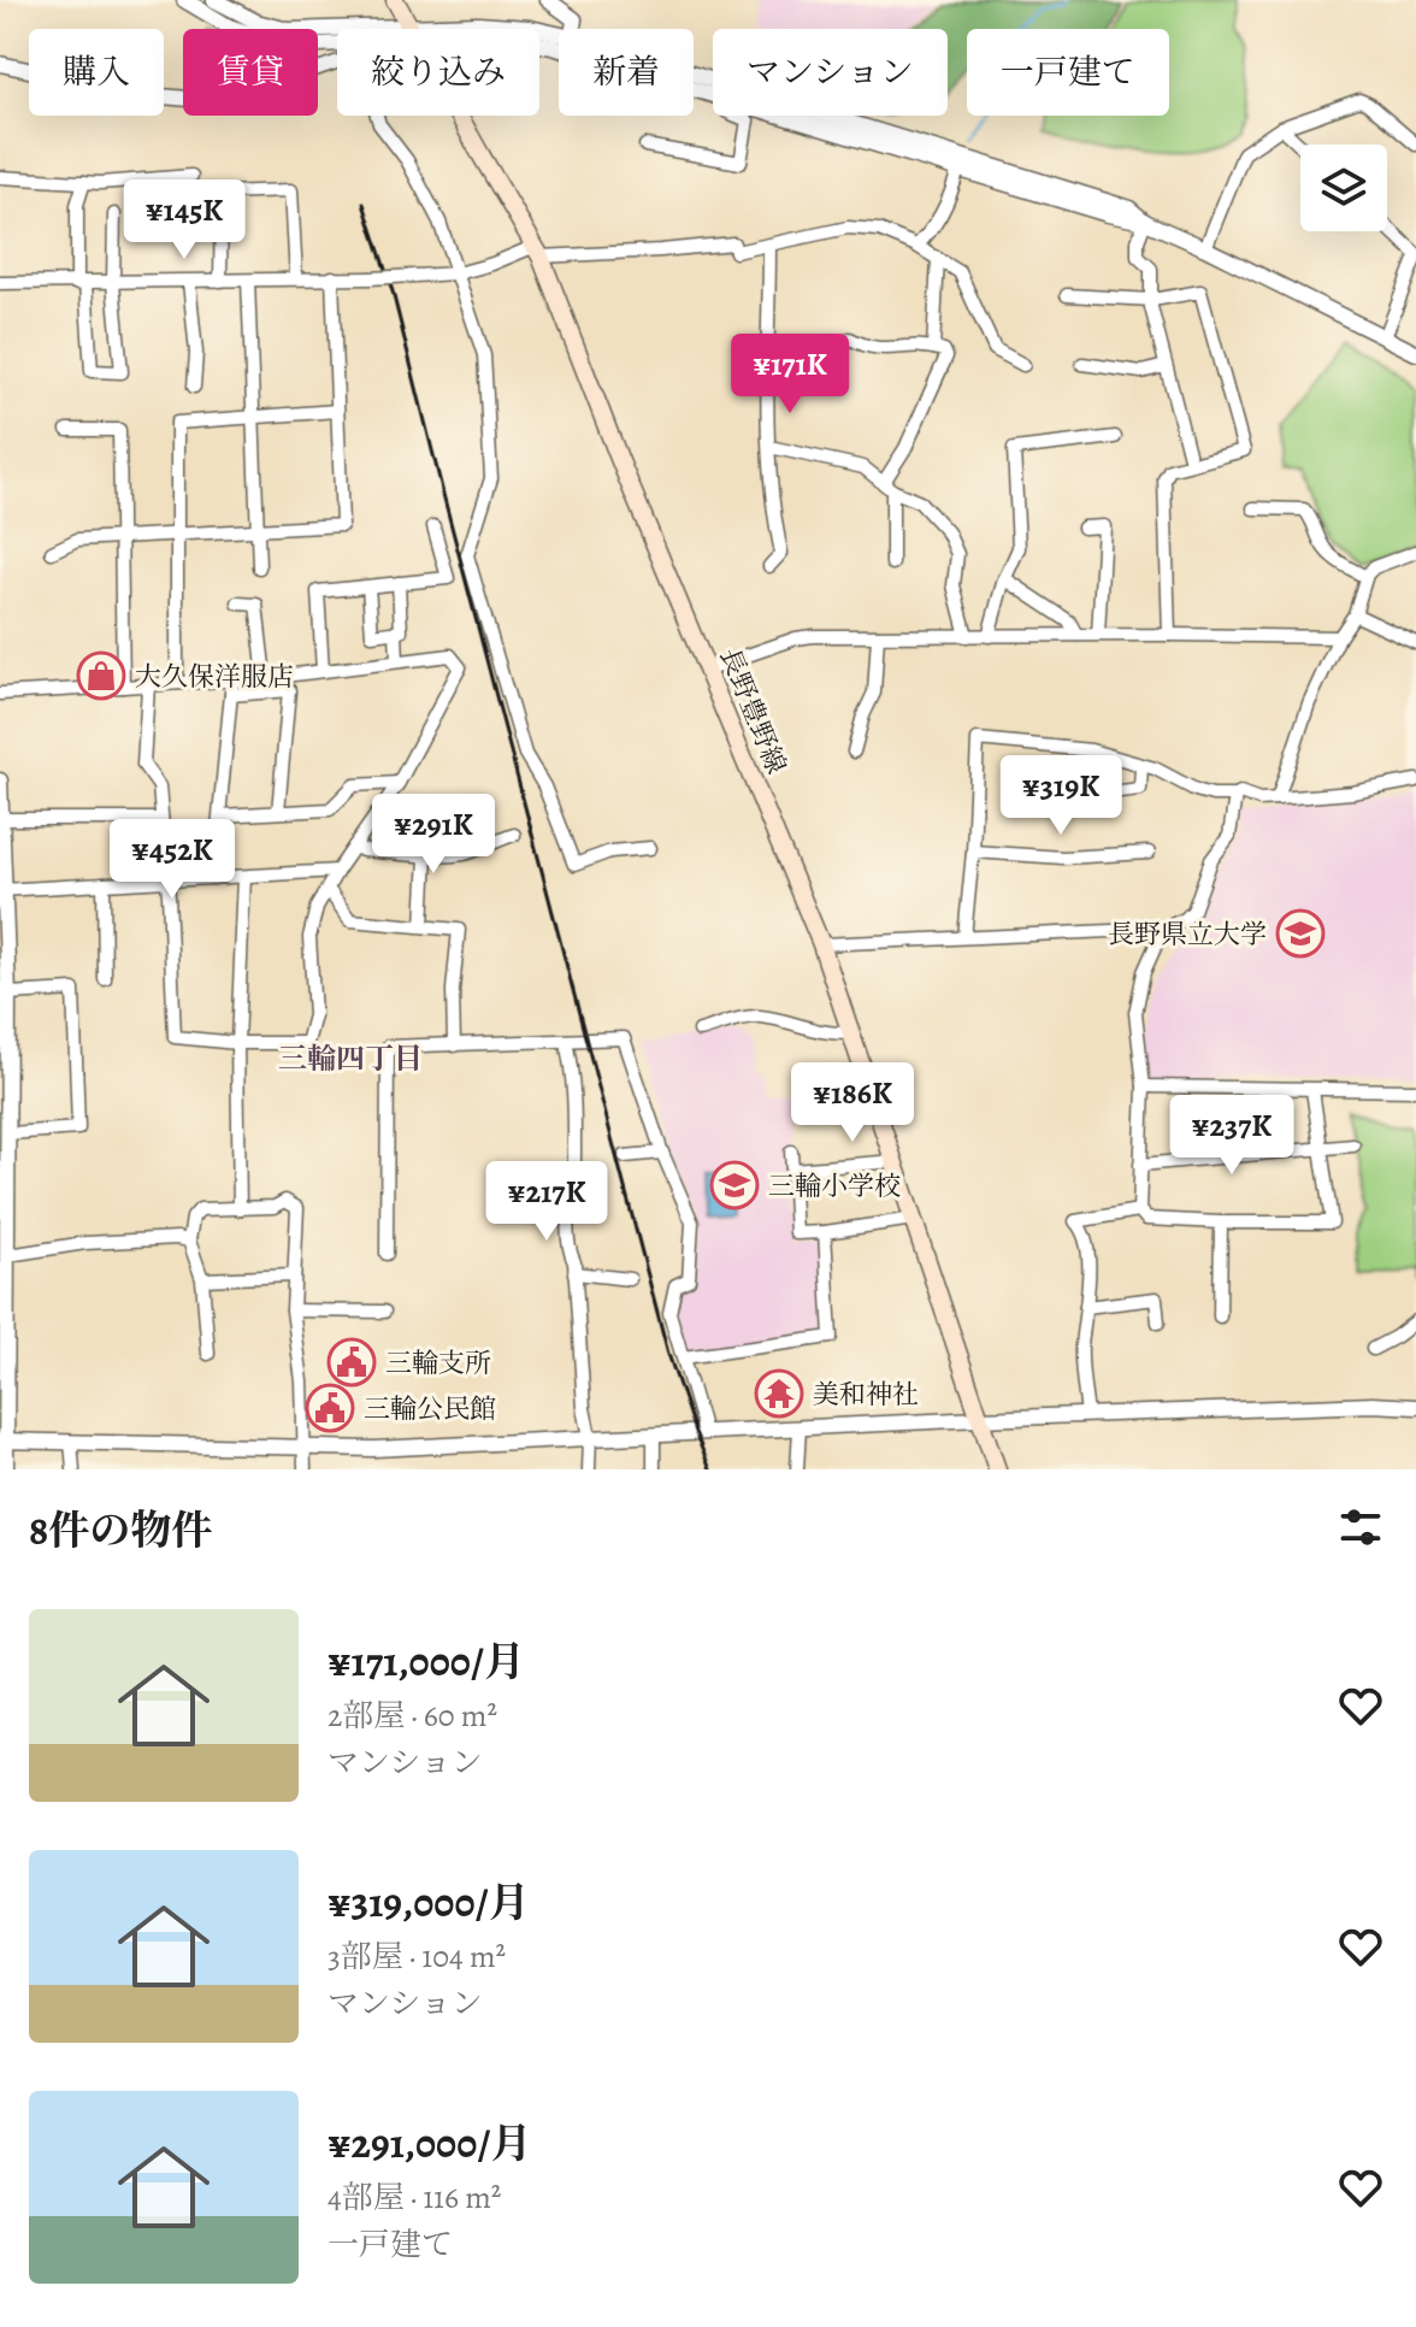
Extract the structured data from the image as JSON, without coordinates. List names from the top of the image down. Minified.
{"streets":{"main road":["長野豊野線"]},"districts":["三輪四丁目"],"places":{"shop":["大久保洋服店"],"school or university":["長野県立大学","三輪小学校"],"public building":["三輪支所","三輪公民館"],"temple":["美和神社"]},"page":{"chip":["購入","賃貸","絞り込み","新着","マンション","一戸建て"],"price":["¥145K","¥171K","¥319K","¥291K","¥452K","¥186K","¥237K","¥217K"],"heading":"8件の物件","list":[{"name":"¥171,000/月","note":"2部屋 · 60 m² · マンション"},{"name":"¥319,000/月","note":"3部屋 · 104 m² · マンション"},{"name":"¥291,000/月","note":"4部屋 · 116 m² · 一戸建て"}]}}
